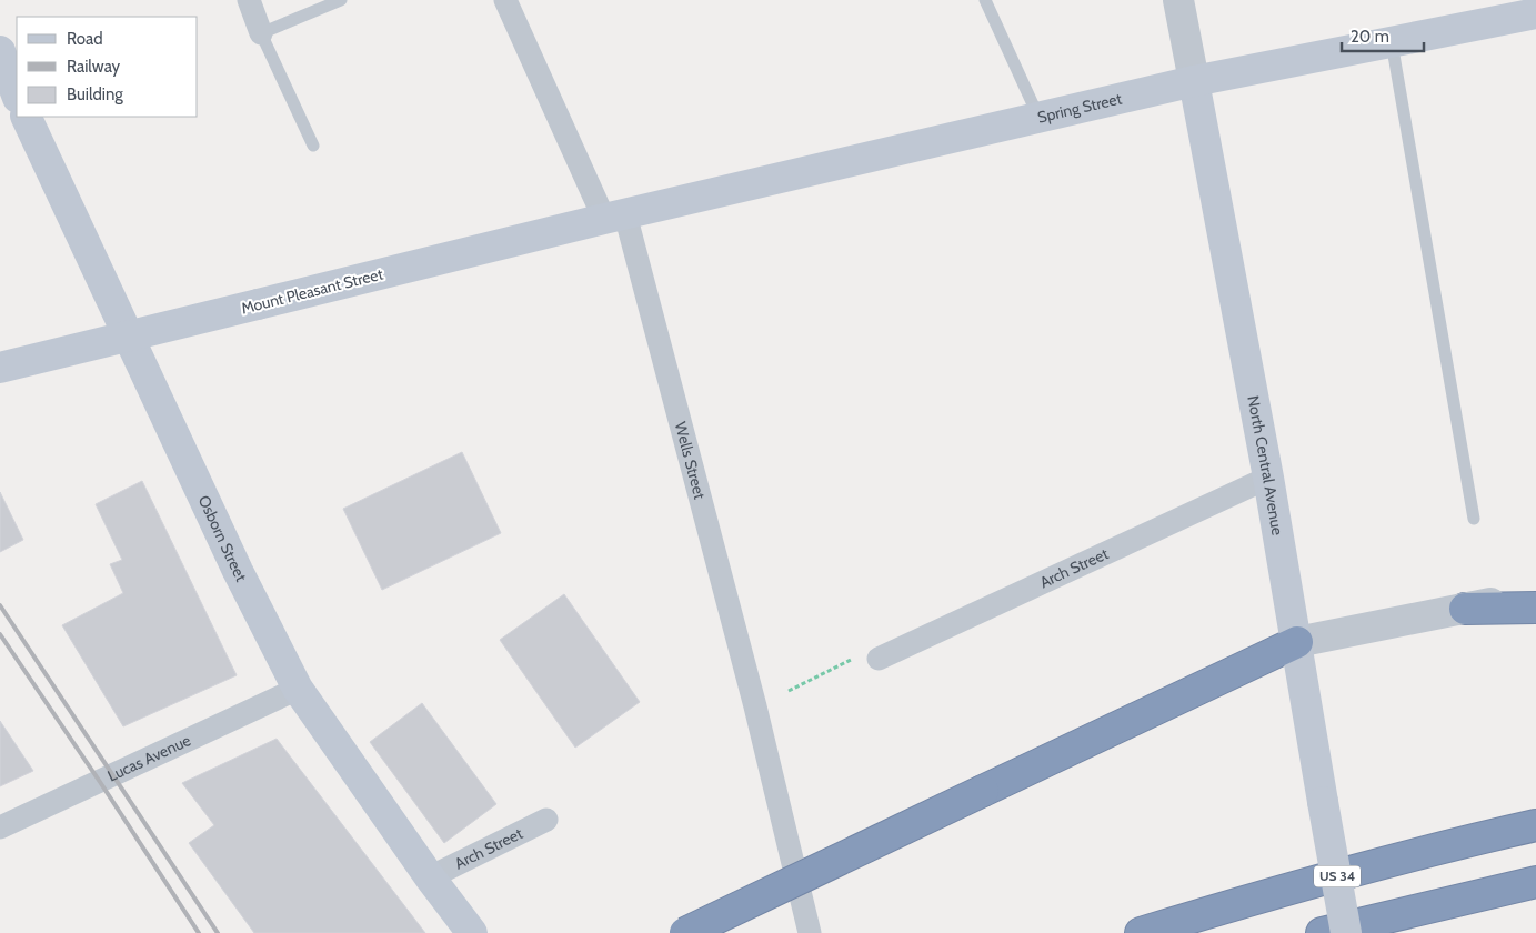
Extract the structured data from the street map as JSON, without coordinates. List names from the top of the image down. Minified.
{"streets":{"highway":["US 34"],"main road":["Spring Street","Mount Pleasant Street","North Central Avenue","Osborn Street"],"street":["Wells Street","Arch Street","Lucas Avenue"]},"crossings":[["Spring Street","Mount Pleasant Street"],["Spring Street","Wells Street"],["Spring Street","North Central Avenue"],["Mount Pleasant Street","Wells Street"],["North Central Avenue","Arch Street"],["Osborn Street","Arch Street"],["Osborn Street","Lucas Avenue"]],"legend":["Road","Railway","Building"],"scale_bar":"20 m"}
